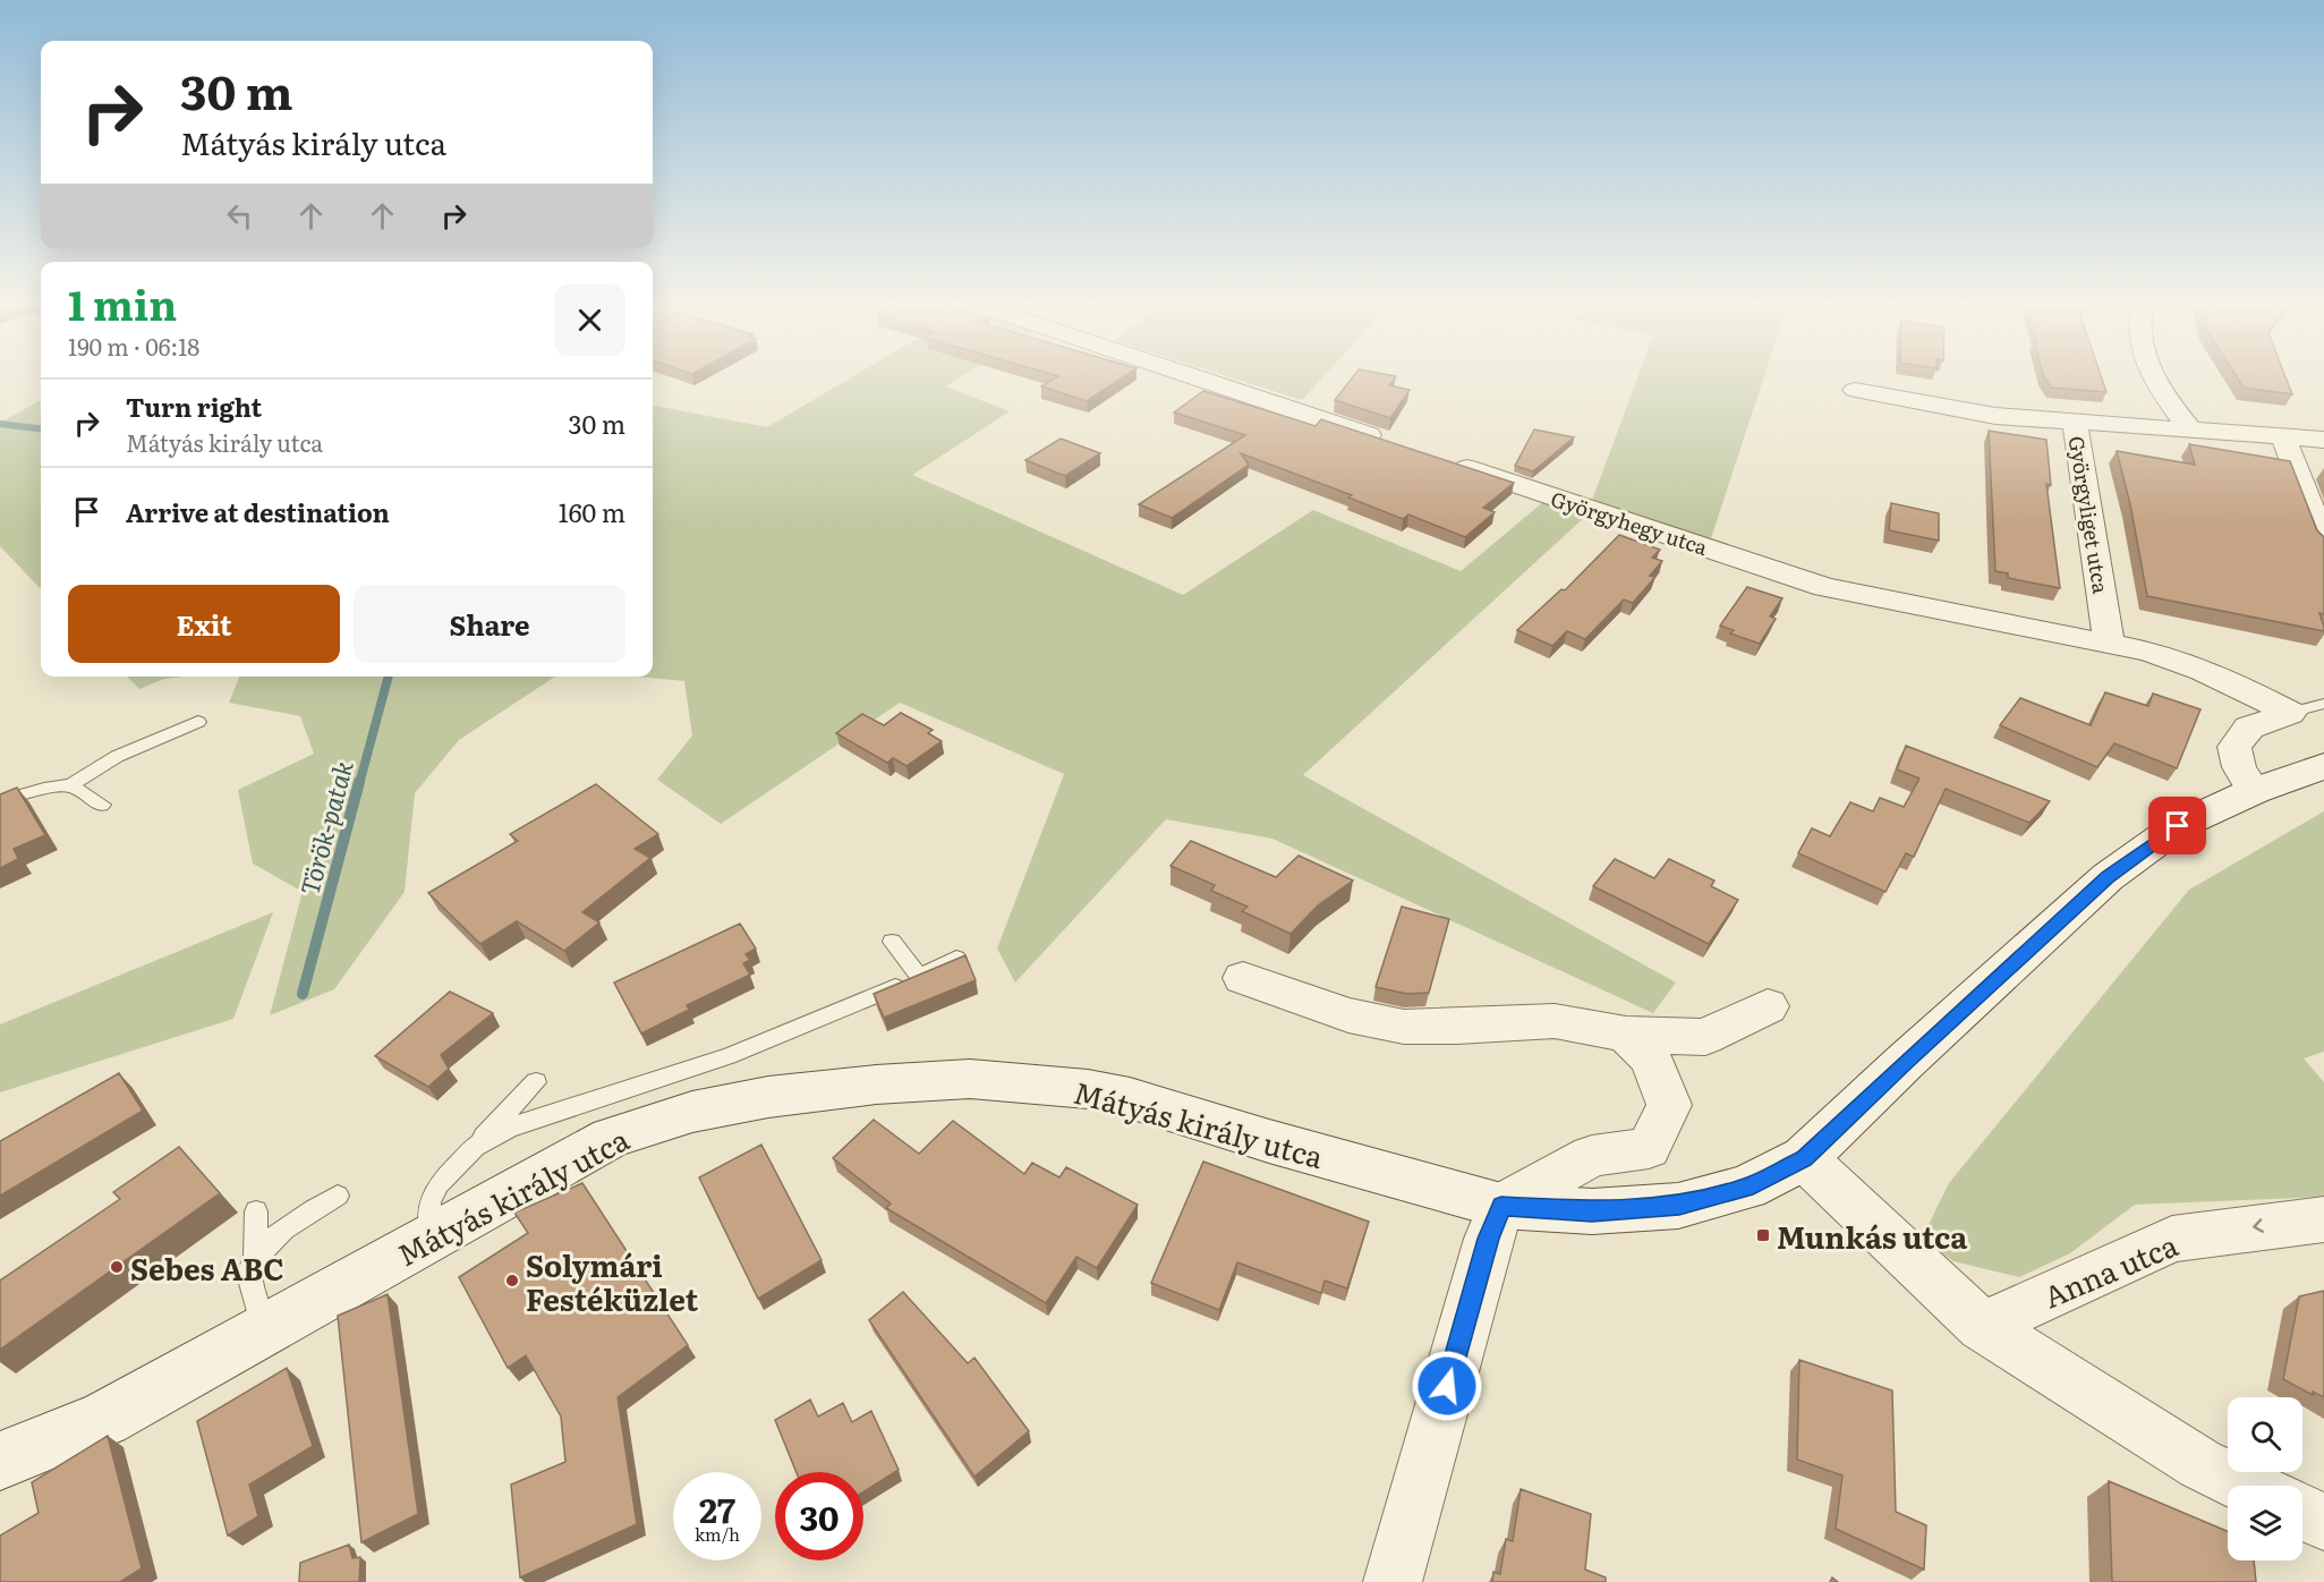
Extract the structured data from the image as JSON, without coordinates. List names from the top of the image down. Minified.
{"streets":{"main road":["Mátyás király utca"],"street":["Györgyliget utca","Györgyhegy utca","Anna utca"]},"crossings":[["Györgyliget utca","Györgyhegy utca"]],"one_way":["Anna utca"],"water":["Török-patak"],"places":{"transit":["Munkás utca"],"other":["Sebes ABC","Solymári Festéküzlet"]},"page":{"turn":["30 m","Mátyás király utca"],"heading":["1 min","190 m · 06:18"],"list":[{"name":"Turn right","note":"Mátyás király utca","value":"30 m"},{"name":"Arrive at destination","value":"160 m"}],"buttons":["Exit","Share"],"speed":"27 km/h","limit":"30"}}
